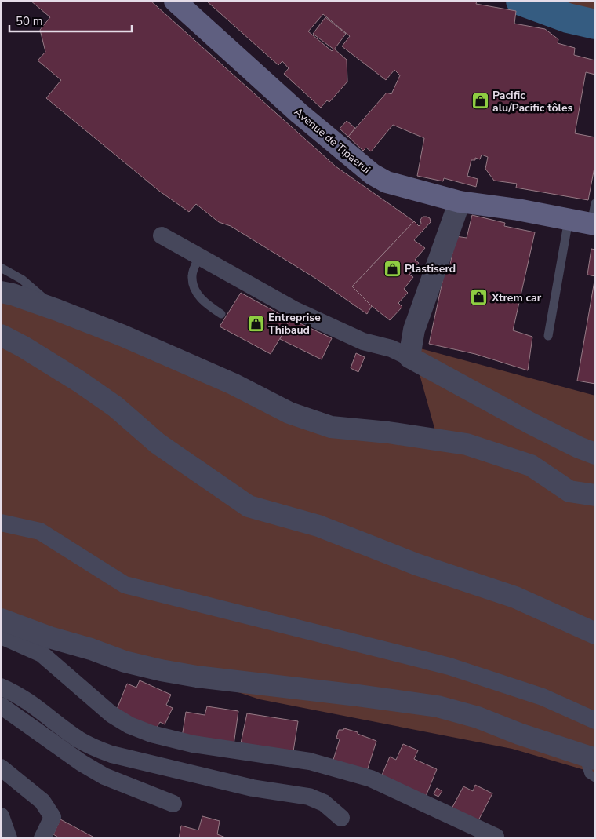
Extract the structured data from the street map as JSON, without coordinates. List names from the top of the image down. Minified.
{"streets":{"main road":["Avenue de Tipaerui"]},"places":{"shop":["Pacific alu/Pacific tôles","Plastiserd","Xtrem car","Entreprise Thibaud"]},"scale_bar":"50 m"}
